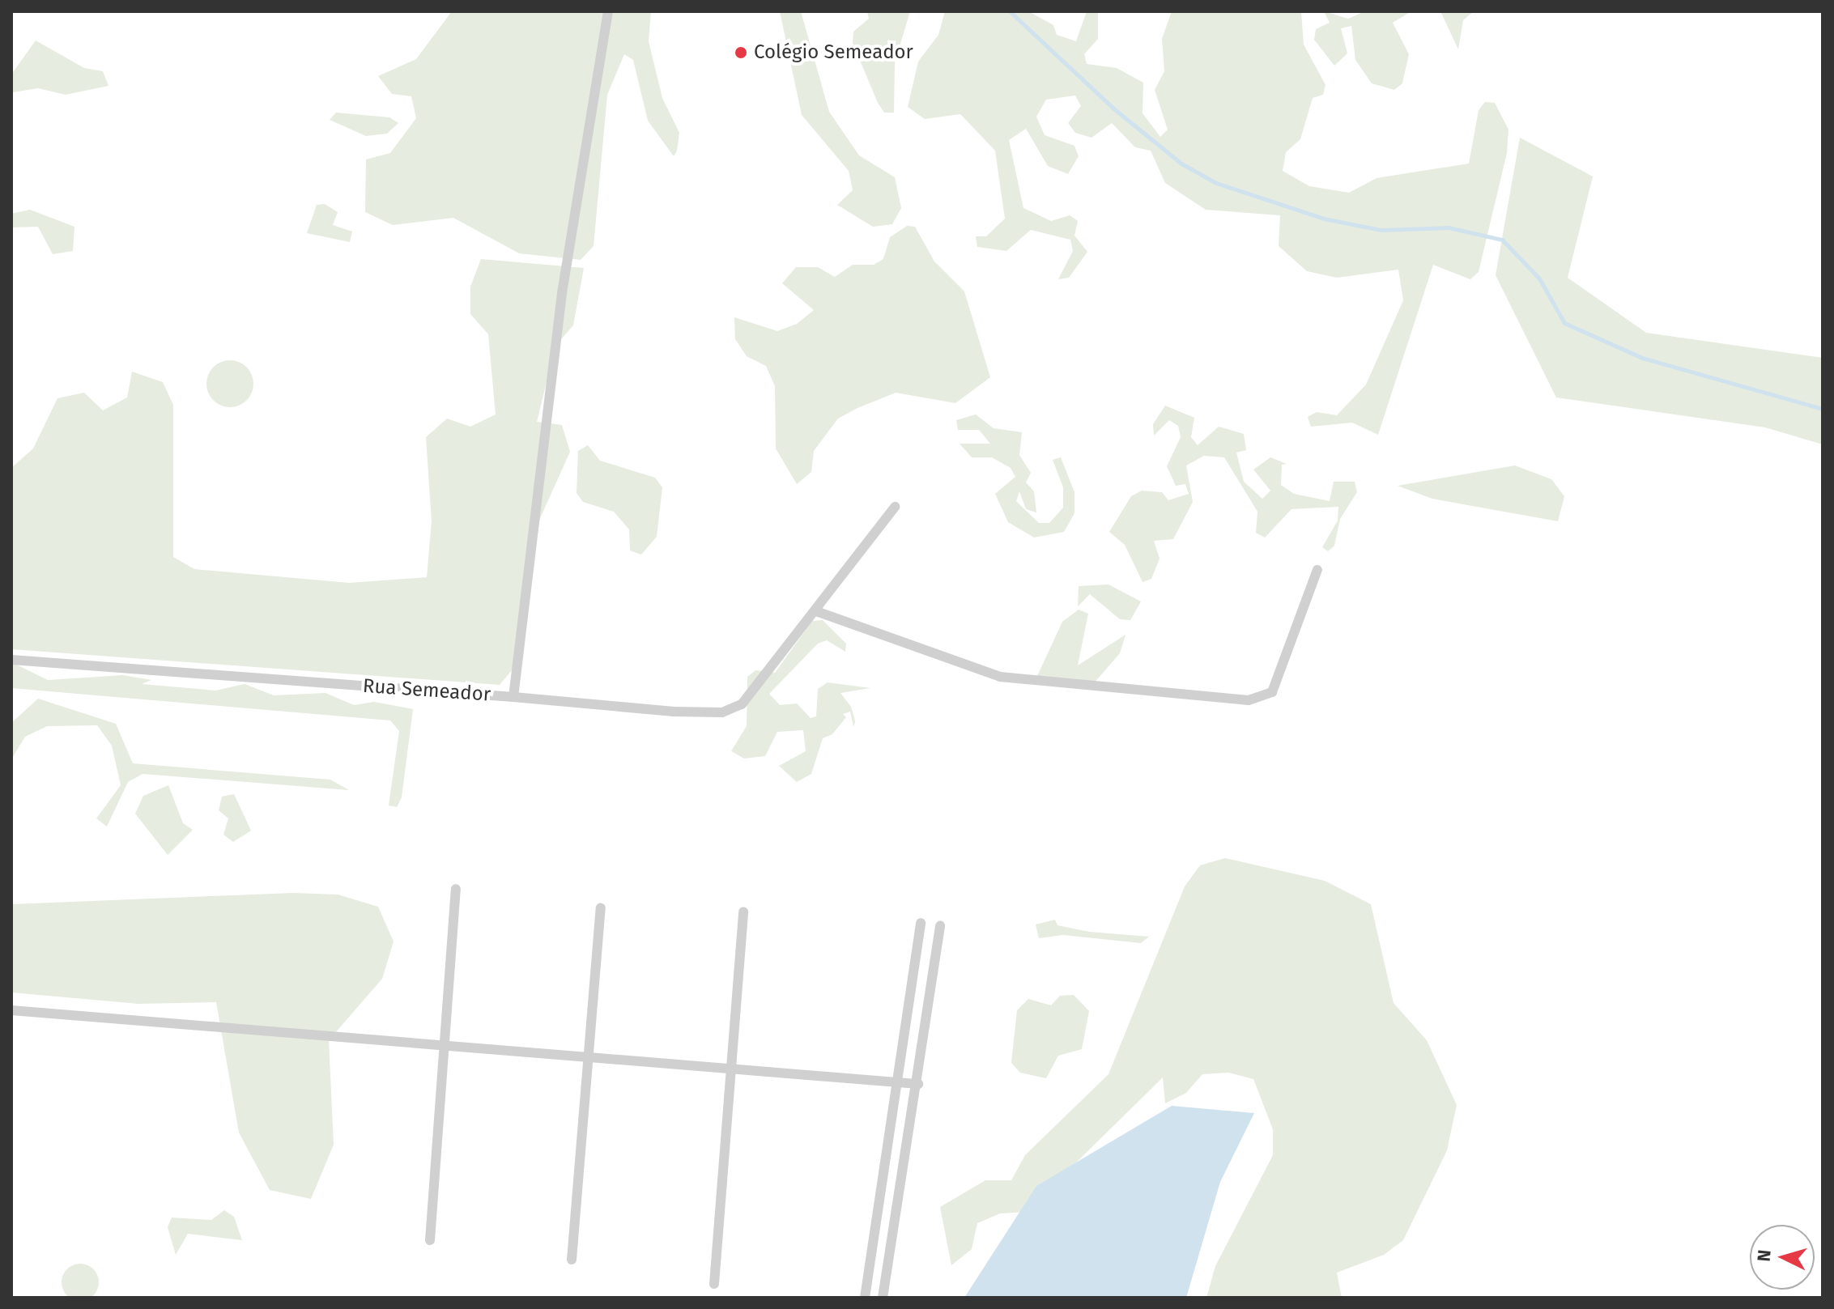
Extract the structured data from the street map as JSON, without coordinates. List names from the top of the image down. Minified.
{"streets":{"street":["Rua Semeador"]},"places":["Colégio Semeador"],"north":"left"}
